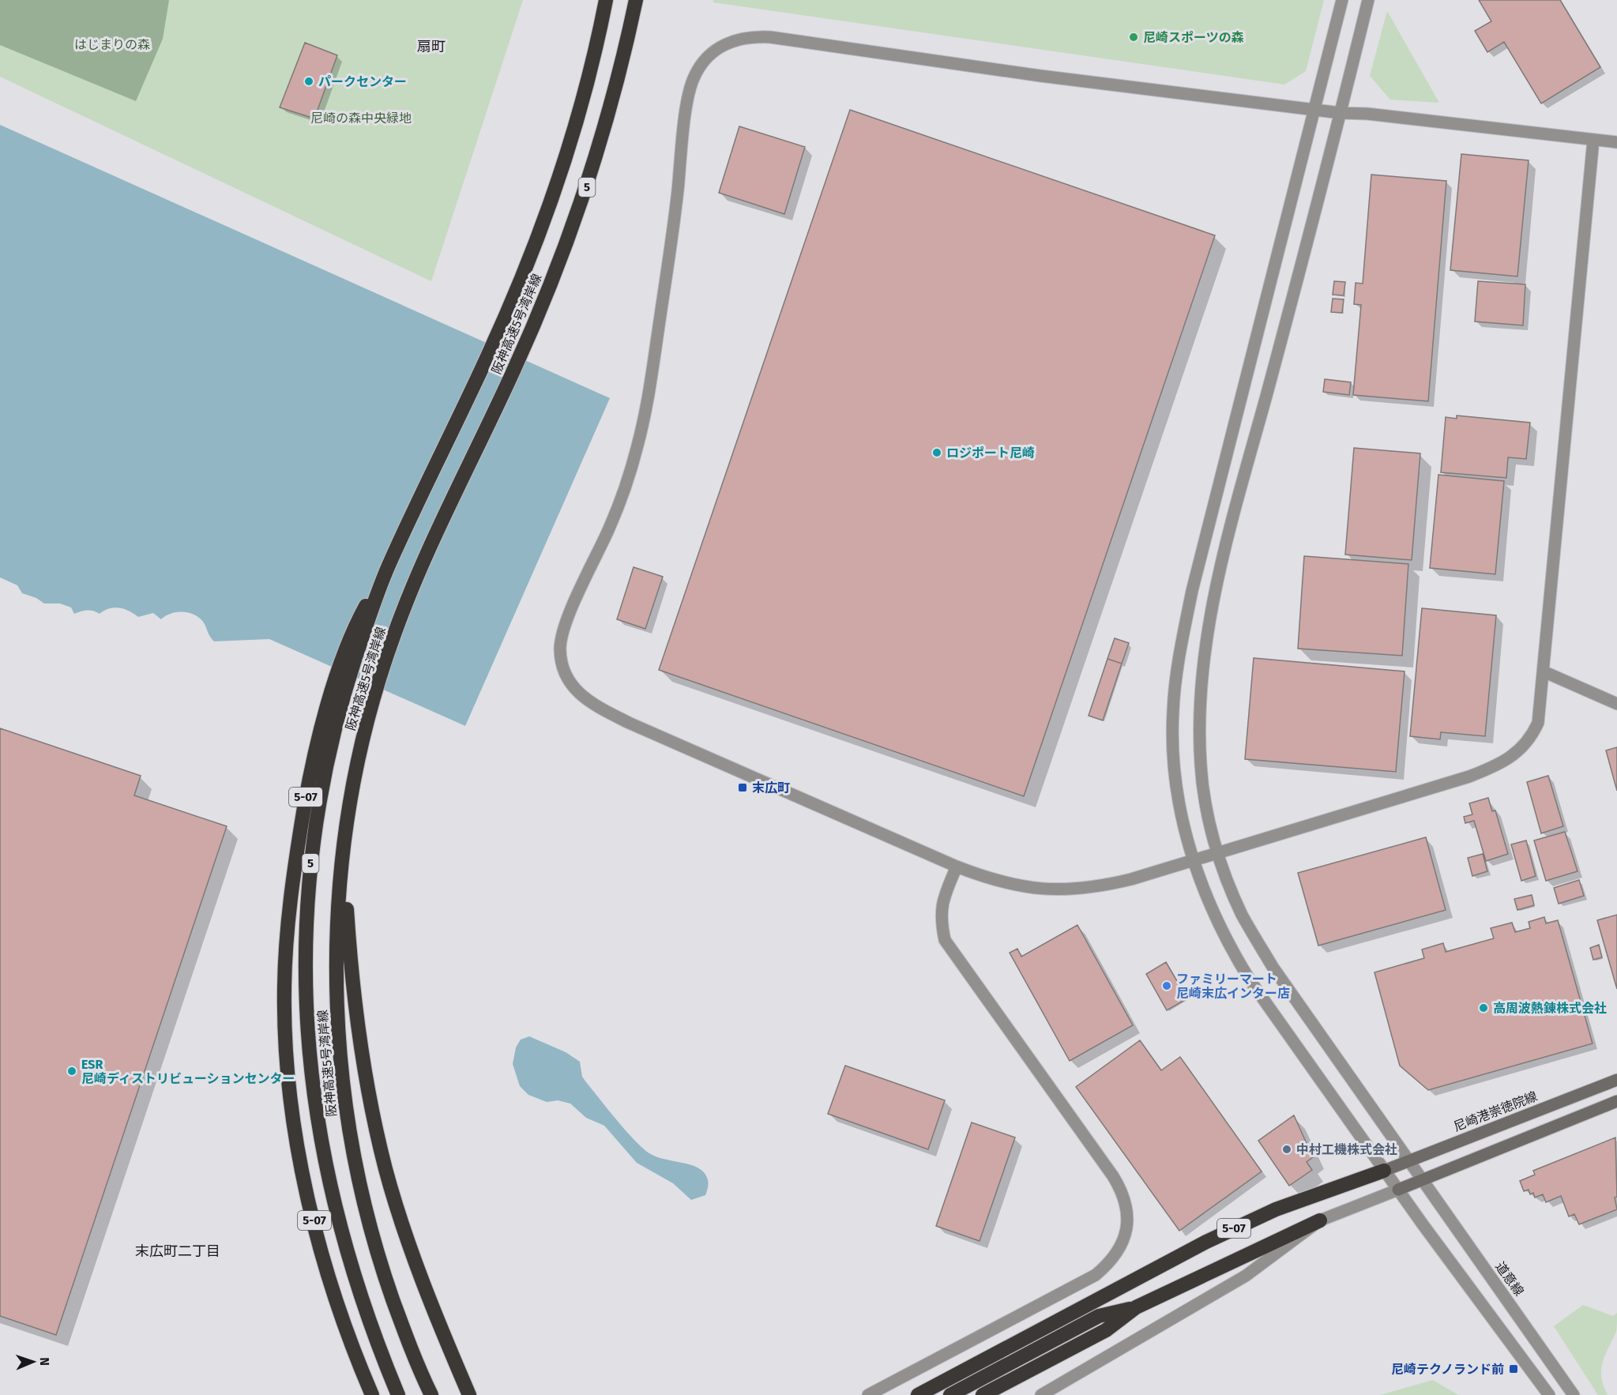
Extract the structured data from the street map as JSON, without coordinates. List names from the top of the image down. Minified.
{"streets":{"highway":["5","阪神高速5号湾岸線","5-07"],"main road":["尼崎港崇徳院線"],"street":["道意線"]},"crossings":[["阪神高速5号湾岸線","5-07"],["5-07","尼崎港崇徳院線"],["尼崎港崇徳院線","道意線"]],"districts":["扇町","末広町二丁目"],"parks":["はじまりの森","尼崎の森中央緑地"],"places":{"other":["尼崎スポーツの森","パークセンター","ロジポート尼崎","ファミリーマート 尼崎末広インター店","高周波熱錬株式会社","ESR 尼崎ディストリビューションセンター","中村工機株式会社"],"transit":["末広町","尼崎テクノランド前"]},"north":"right"}
